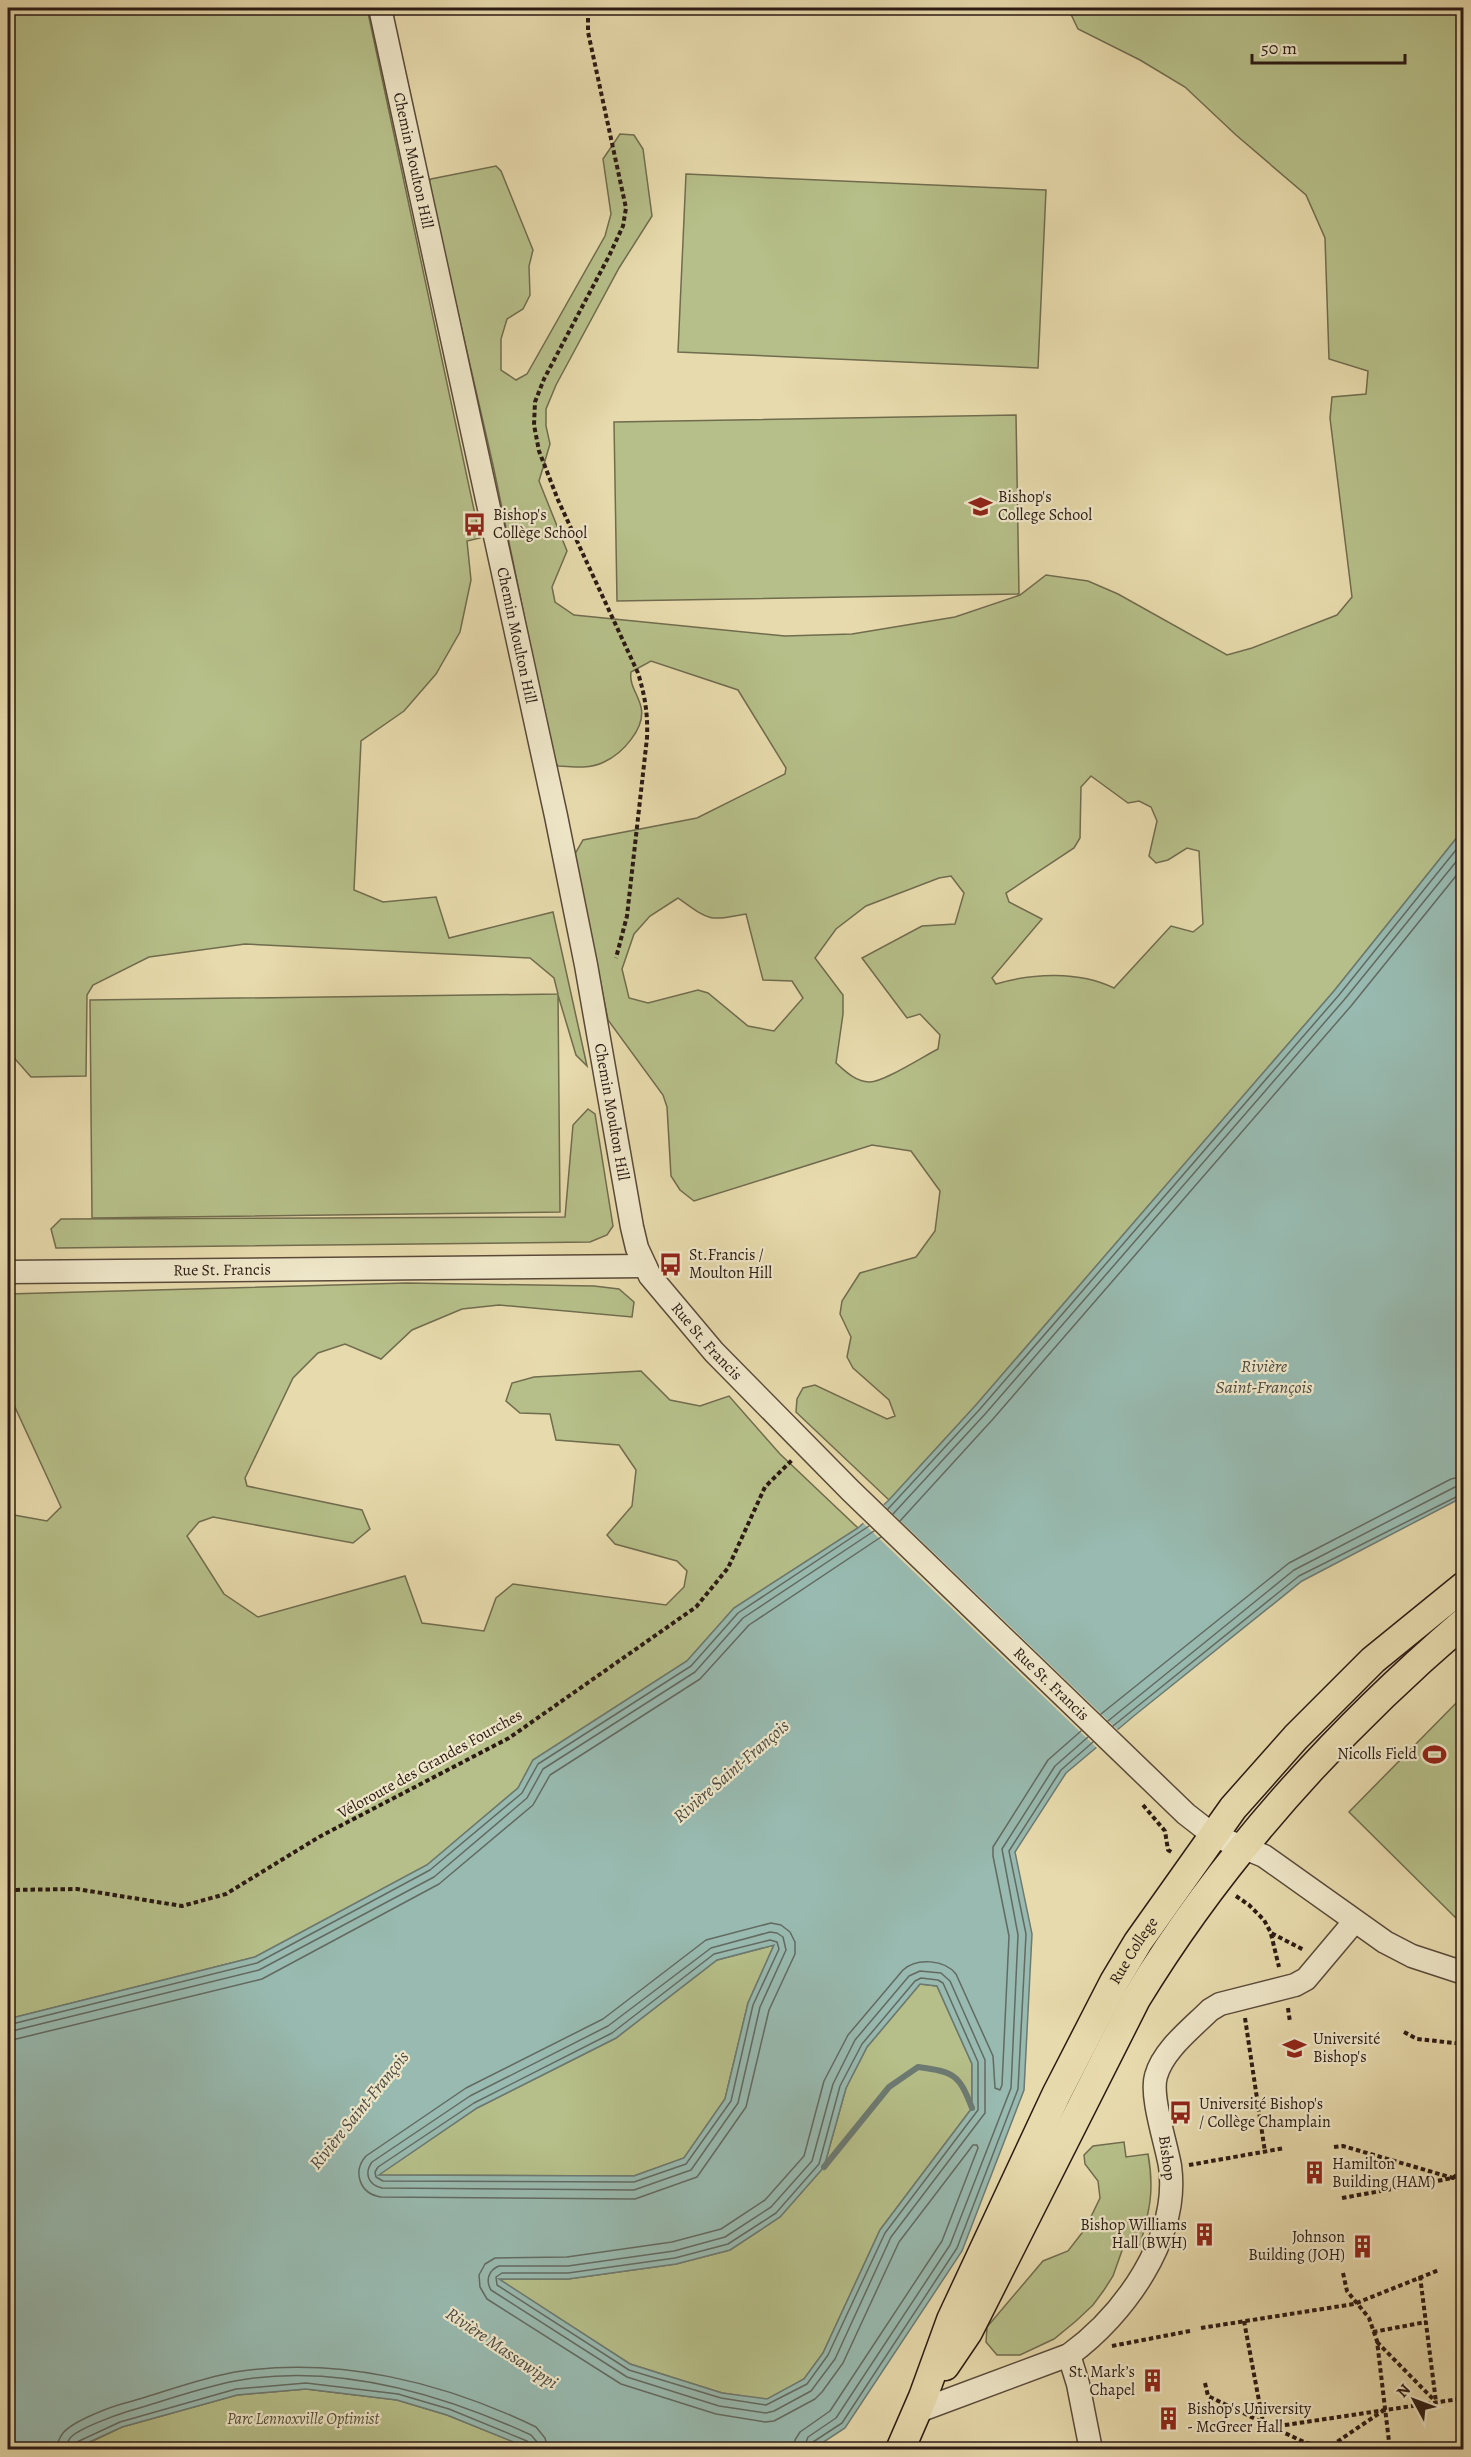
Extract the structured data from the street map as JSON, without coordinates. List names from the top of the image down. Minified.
{"streets":{"main road":["Rue College"],"street":["Chemin Moulton Hill","Rue St. Francis","Bishop"],"path":["Véloroute des Grandes Fourches"]},"crossings":[["Chemin Moulton Hill","Rue St. Francis"],["Rue St. Francis","Rue College"],["Rue St. Francis","Bishop"],["Rue College","Bishop"]],"water":["Rivière Saint-François","Rivière Massawippi"],"parks":["Parc Lennoxville Optimist"],"places":{"school or university":["Bishop's College School","Université Bishop's"],"bus stop":["Bishop's Collège School","St.Francis / Moulton Hill","Université Bishop's / Collège Champlain"],"sports":["Nicolls Field"],"building":["Hamilton Building (HAM)","Bishop Williams Hall (BWH)","Johnson Building (JOH)","St. Mark’s Chapel","Bishop's University - McGreer Hall"]},"scale_bar":"50 m","north":"top left"}
